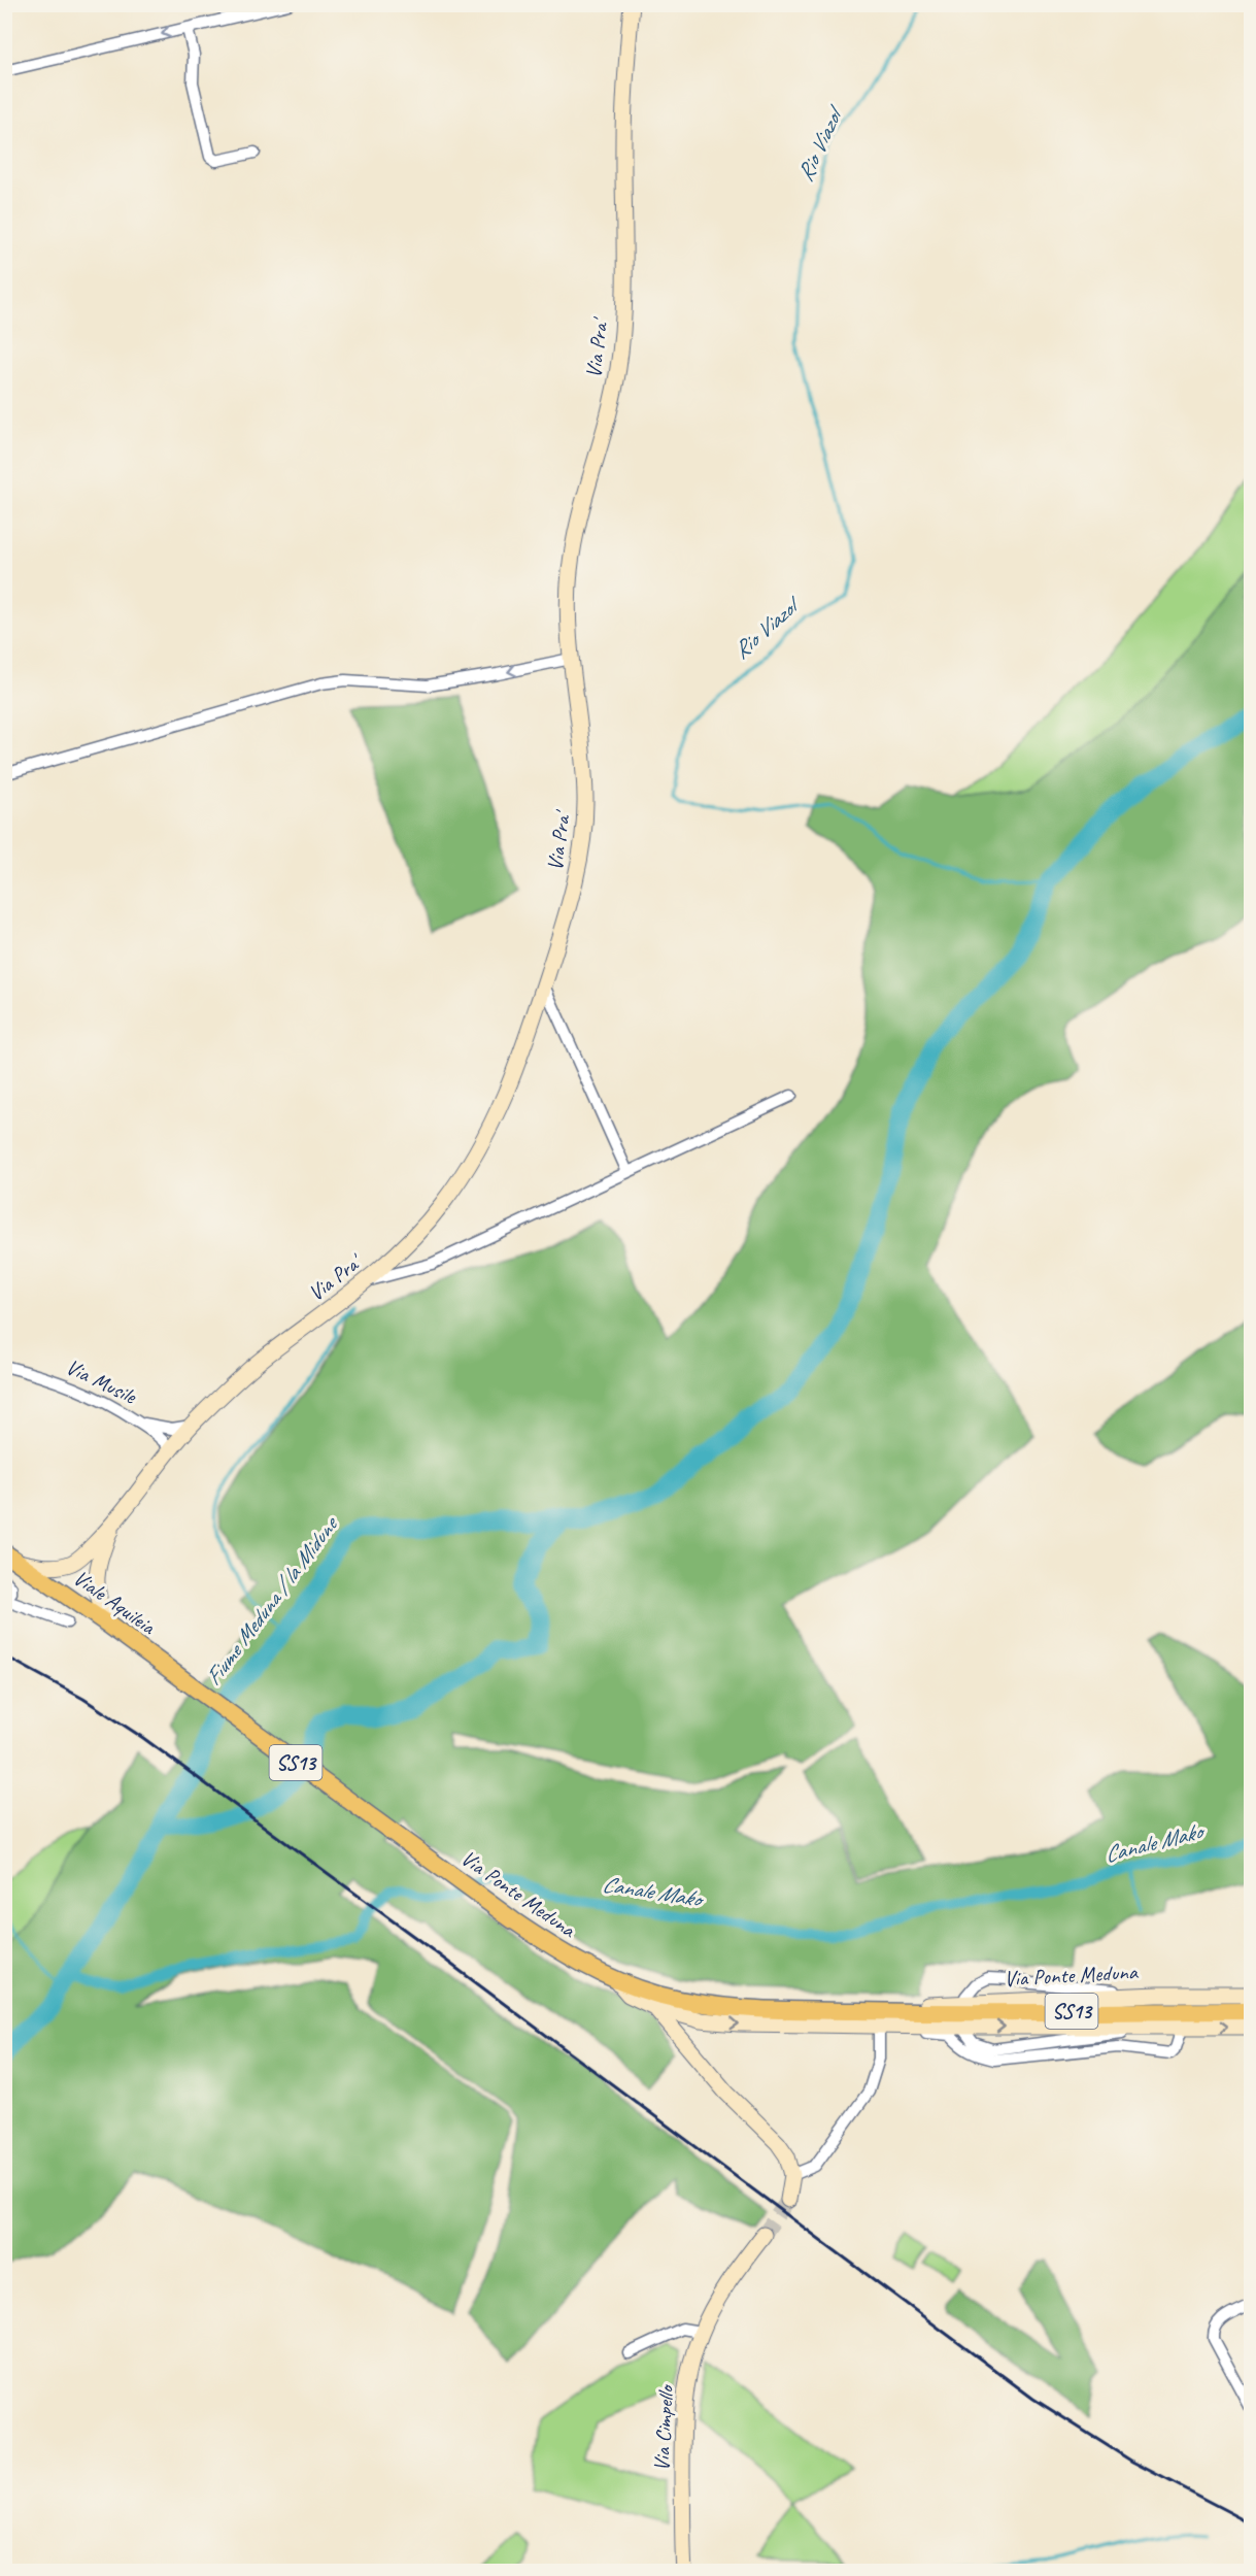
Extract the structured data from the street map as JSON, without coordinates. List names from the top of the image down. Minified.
{"streets":{"main road":["Viale Aquileia","SS13","Via Ponte Meduna"],"street":["Via Pra'","Via Musile","Via Cimpello"]},"crossings":[["Via Pra'","Via Musile"],["Via Pra'","Viale Aquileia"],["Viale Aquileia","Via Ponte Meduna"]],"water":["Rio Viazol","Fiume Meduna / la Midune","Canale Mako"]}
